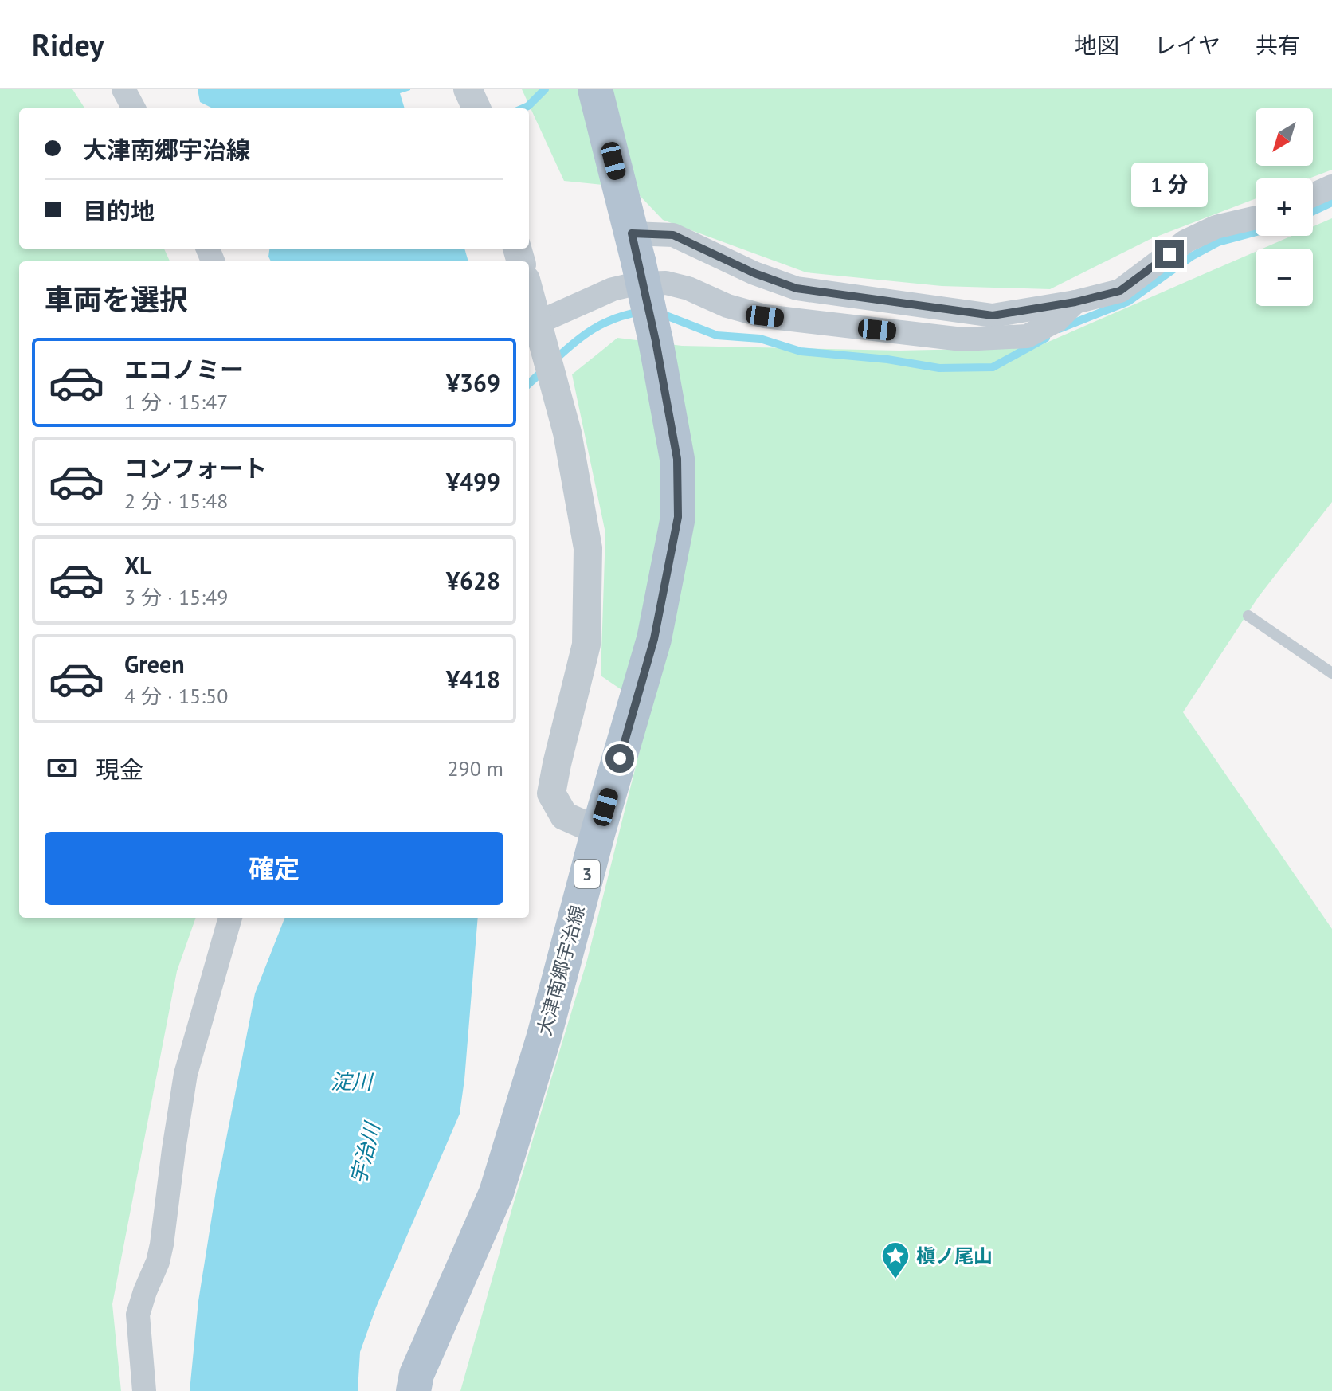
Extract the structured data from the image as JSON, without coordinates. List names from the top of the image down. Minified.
{"streets":{"main road":["3","大津南郷宇治線"]},"water":["淀川","宇治川"],"places":{"place":["槇ノ尾山"]},"north":"bottom left","page":{"header":"Ridey","nav":["地図","レイヤ","共有"],"map_buttons":["+","−"],"banner":["大津南郷宇治線","目的地"],"bubble":"1 分","heading":"車両を選択","list":[{"name":"エコノミー","note":"1 分 · 15:47","value":"¥369"},{"name":"コンフォート","note":"2 分 · 15:48","value":"¥499"},{"name":"XL","note":"3 分 · 15:49","value":"¥628"},{"name":"Green","note":"4 分 · 15:50","value":"¥418"}],"pay":["現金","290 m"],"buttons":"確定"}}
